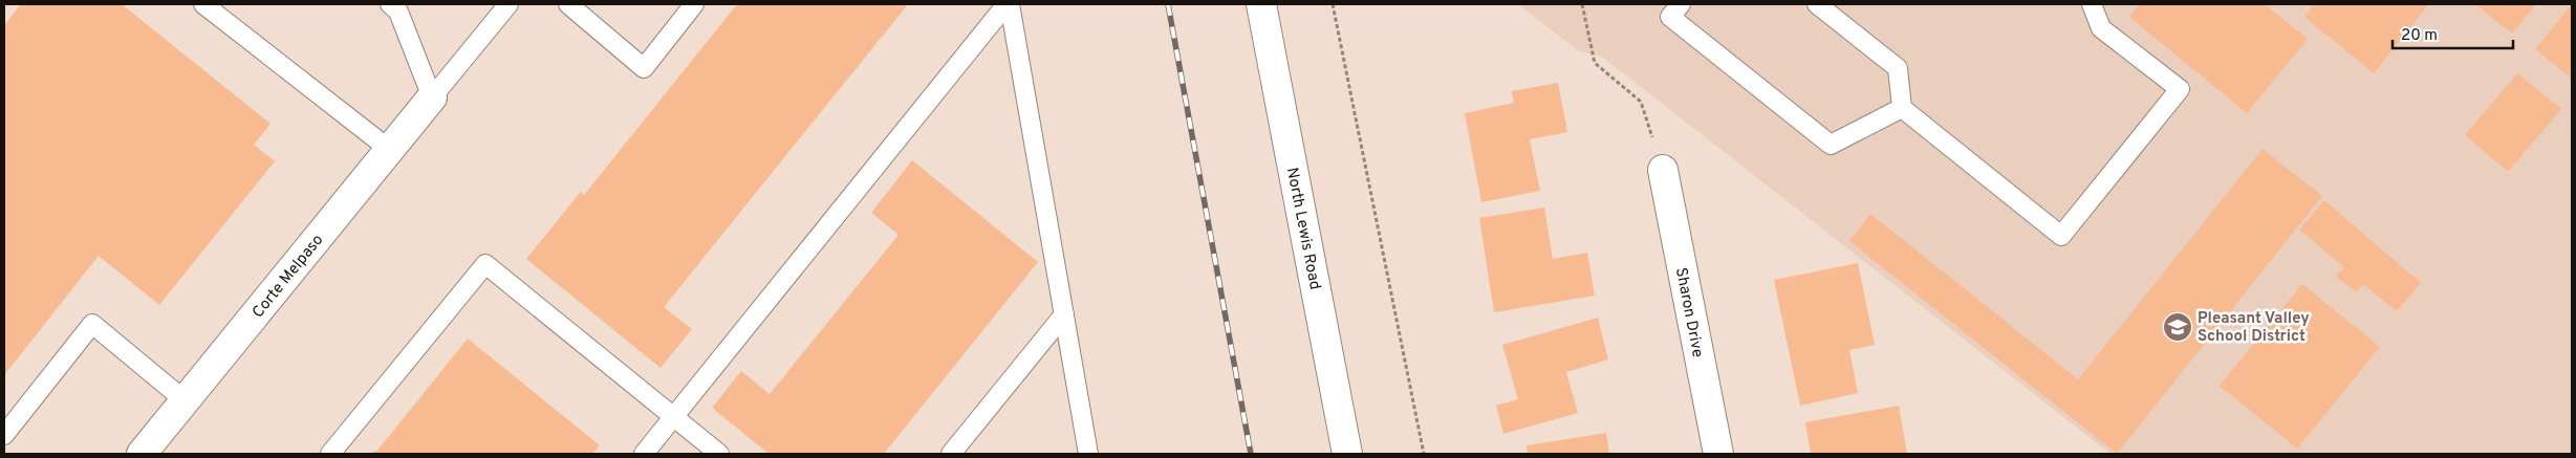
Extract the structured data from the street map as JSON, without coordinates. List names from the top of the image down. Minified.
{"streets":{"street":["North Lewis Road","Corte Melpaso","Sharon Drive"]},"places":{"school or university":["Pleasant Valley School District"]},"scale_bar":"20 m"}
